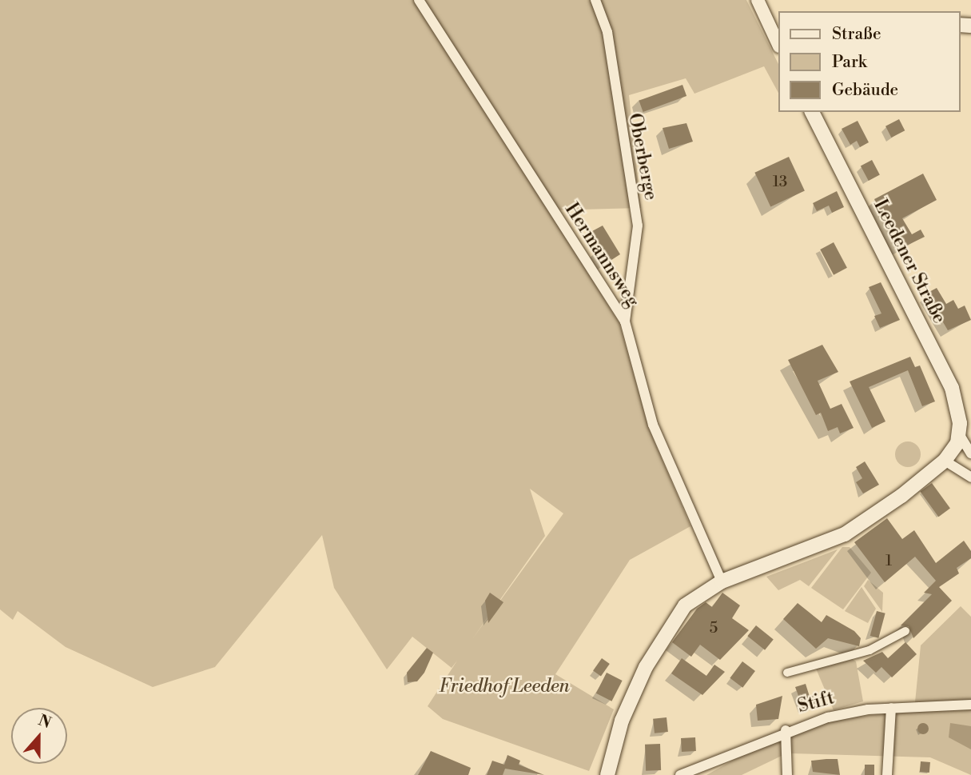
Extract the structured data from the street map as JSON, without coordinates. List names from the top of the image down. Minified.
{"streets":{"main road":["Leedener Straße"],"street":["Oberberge","Hermannsweg","Stift"]},"crossings":[["Oberberge","Hermannsweg"]],"parks":["Friedhof Leeden"],"house_numbers":["13","1","5"],"legend":["Straße","Park","Gebäude"],"north":"top"}
